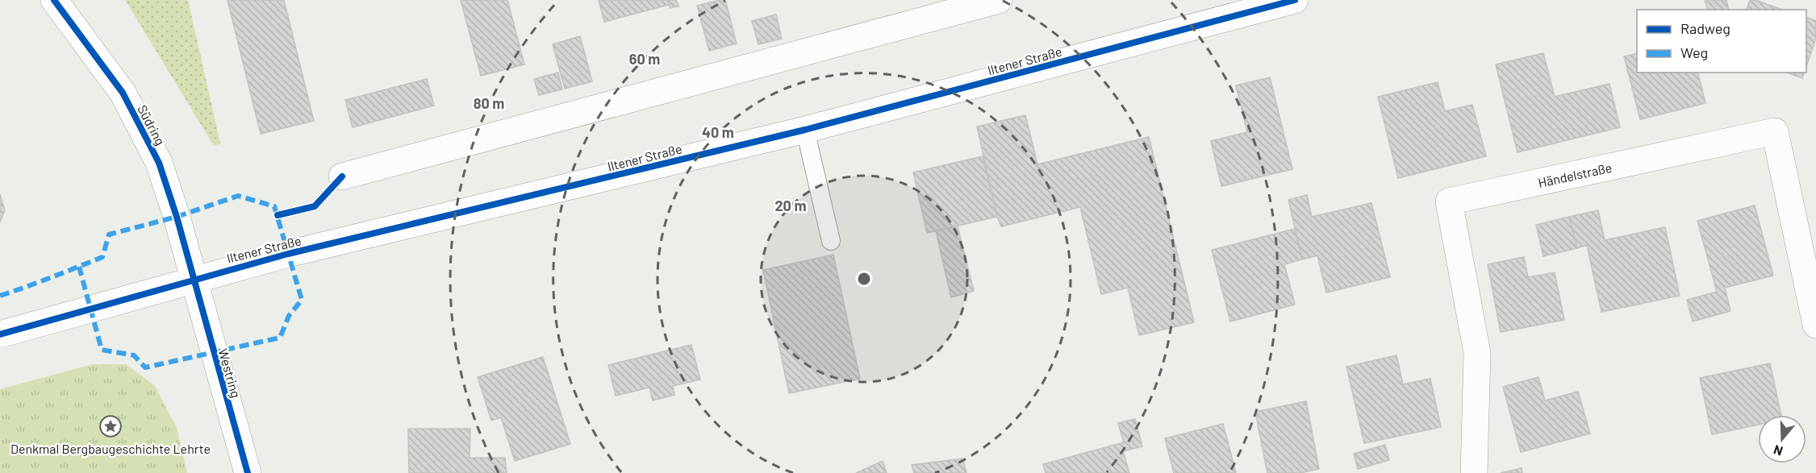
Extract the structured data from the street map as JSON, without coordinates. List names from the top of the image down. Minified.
{"streets":{"street":["Iltener Straße","Südring","Händelstraße","Westring"]},"crossings":[["Iltener Straße","Südring"],["Iltener Straße","Westring"],["Südring","Westring"]],"places":{"place":["Denkmal Bergbaugeschichte Lehrte"]},"legend":["Radweg","Weg"],"north":"bottom","rings":["60 m","80 m","40 m","20 m"]}
